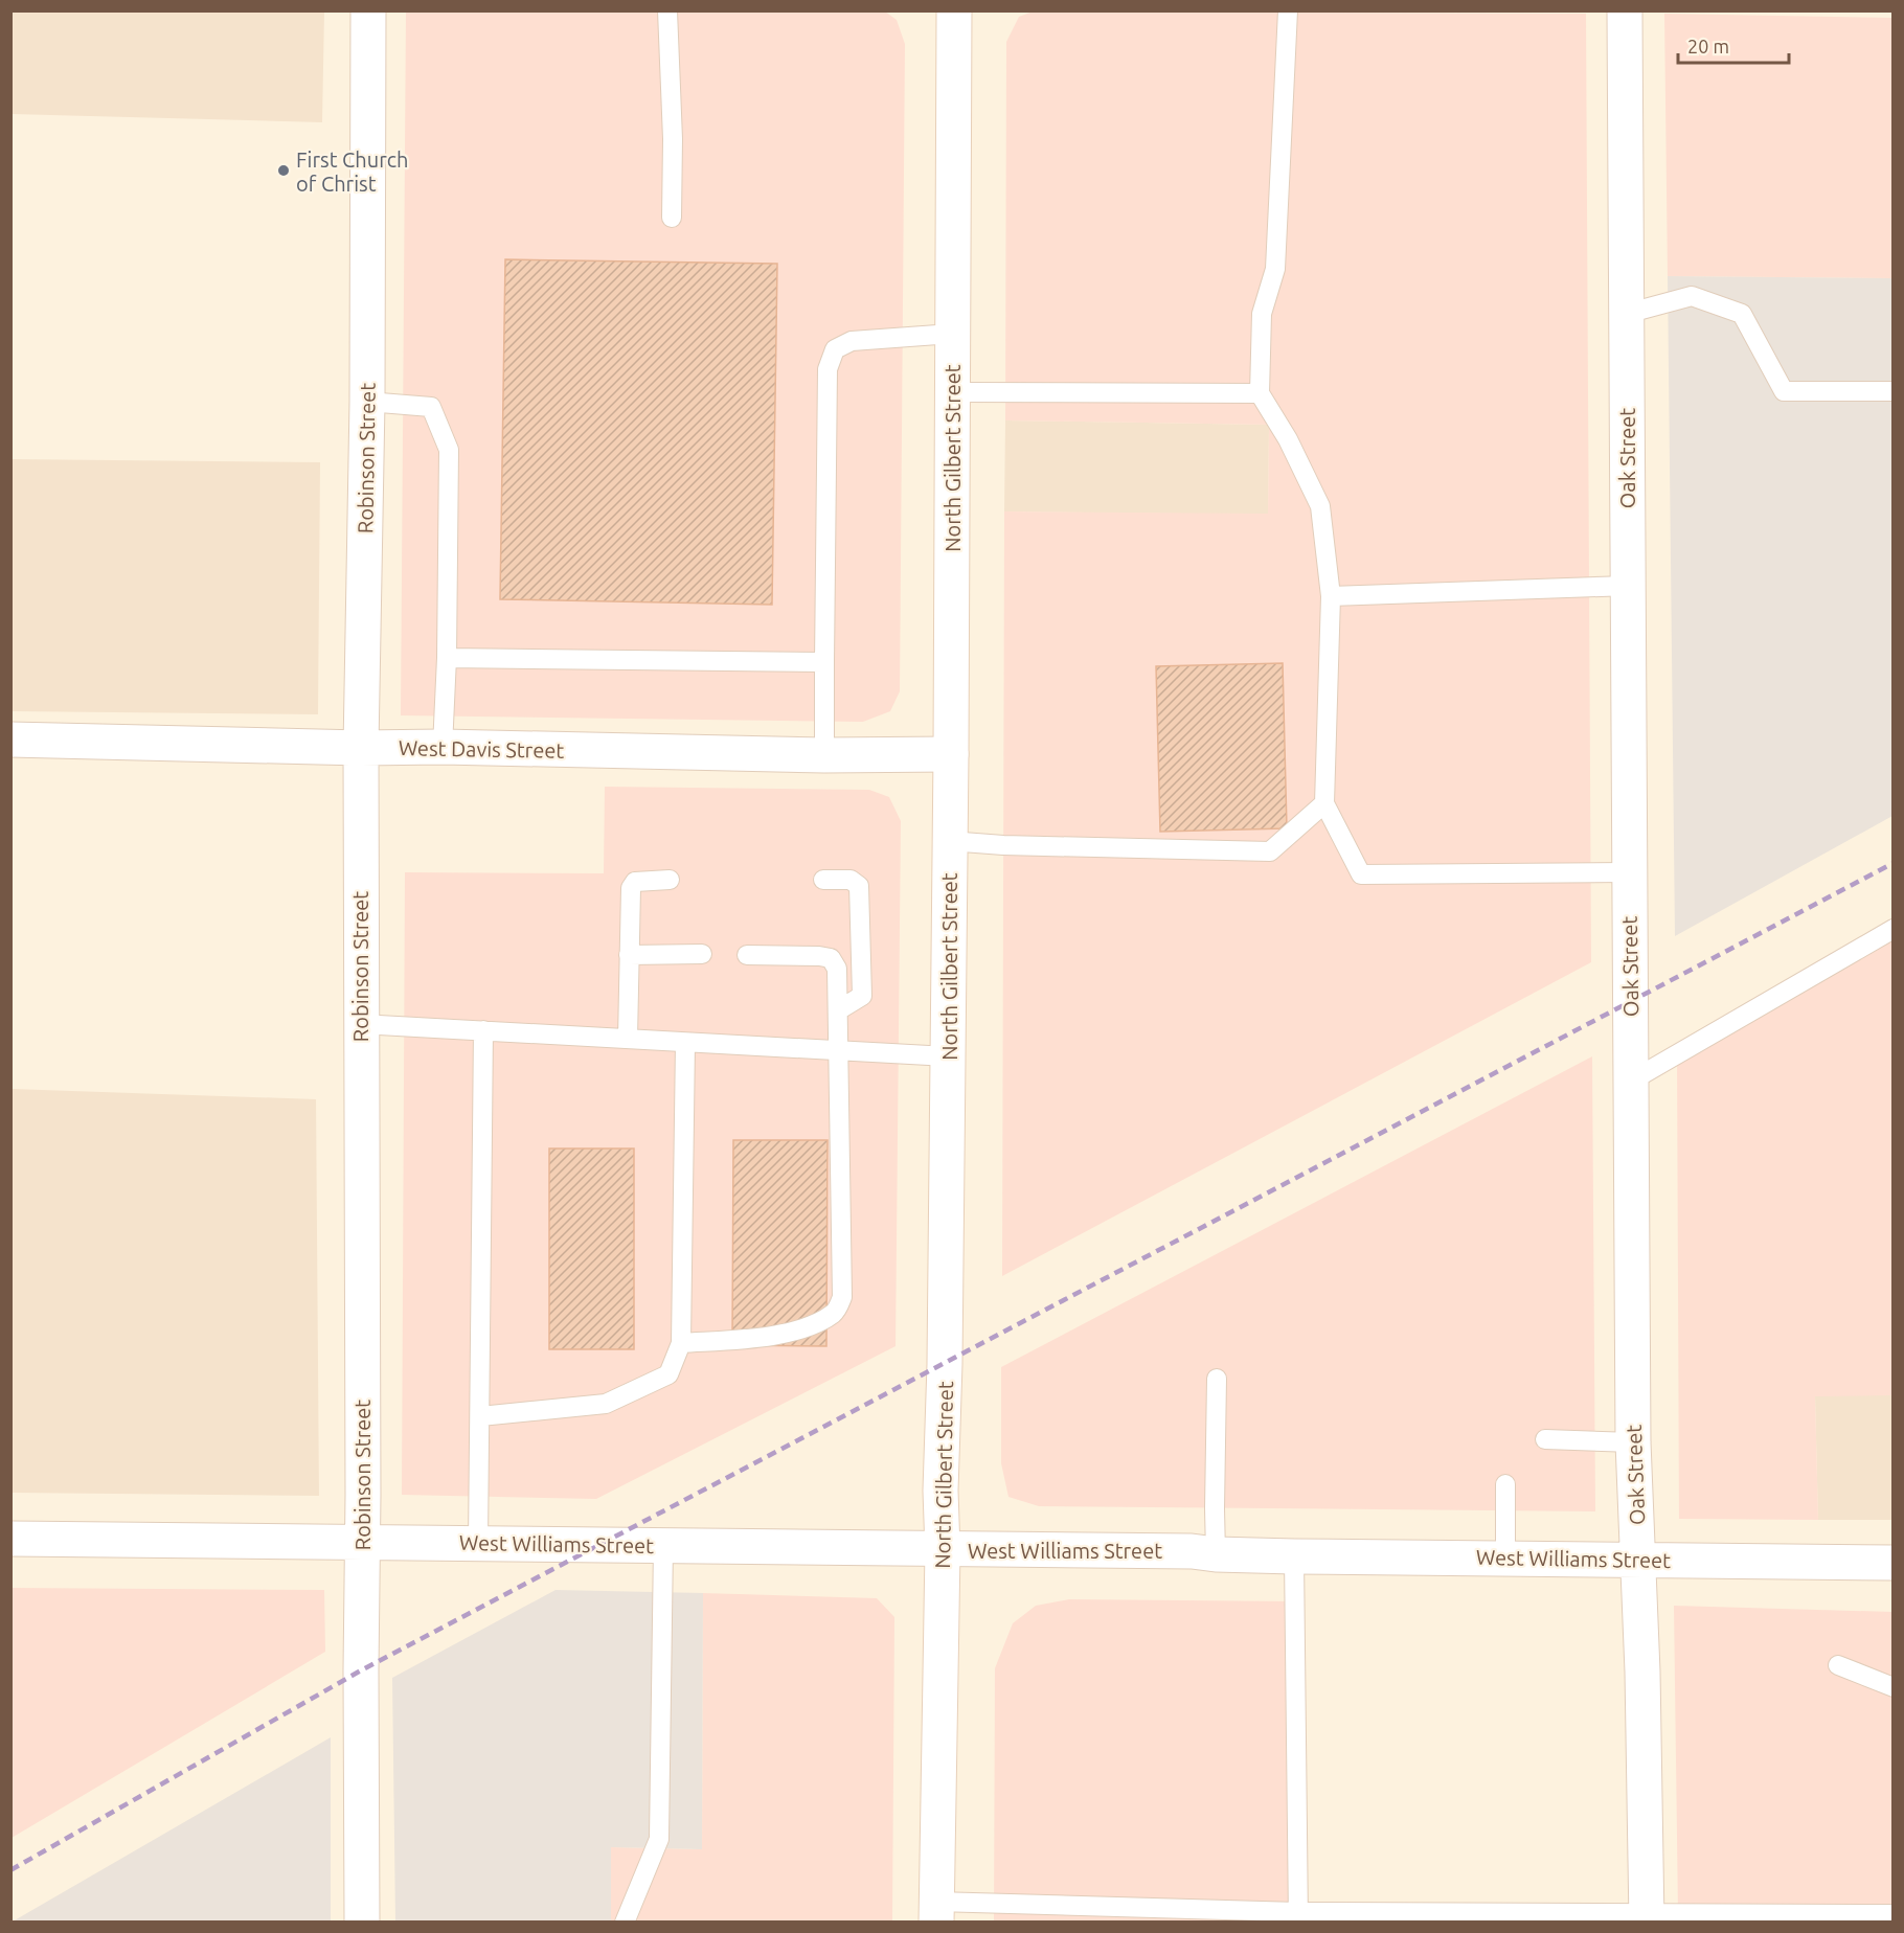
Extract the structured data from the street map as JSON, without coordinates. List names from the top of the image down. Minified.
{"streets":{"street":["Robinson Street","North Gilbert Street","Oak Street","West Davis Street","West Williams Street"]},"crossings":[["Robinson Street","West Davis Street"],["Robinson Street","West Williams Street"],["North Gilbert Street","West Davis Street"],["North Gilbert Street","West Williams Street"],["Oak Street","West Williams Street"]],"places":["First Church of Christ"],"scale_bar":"20 m"}
